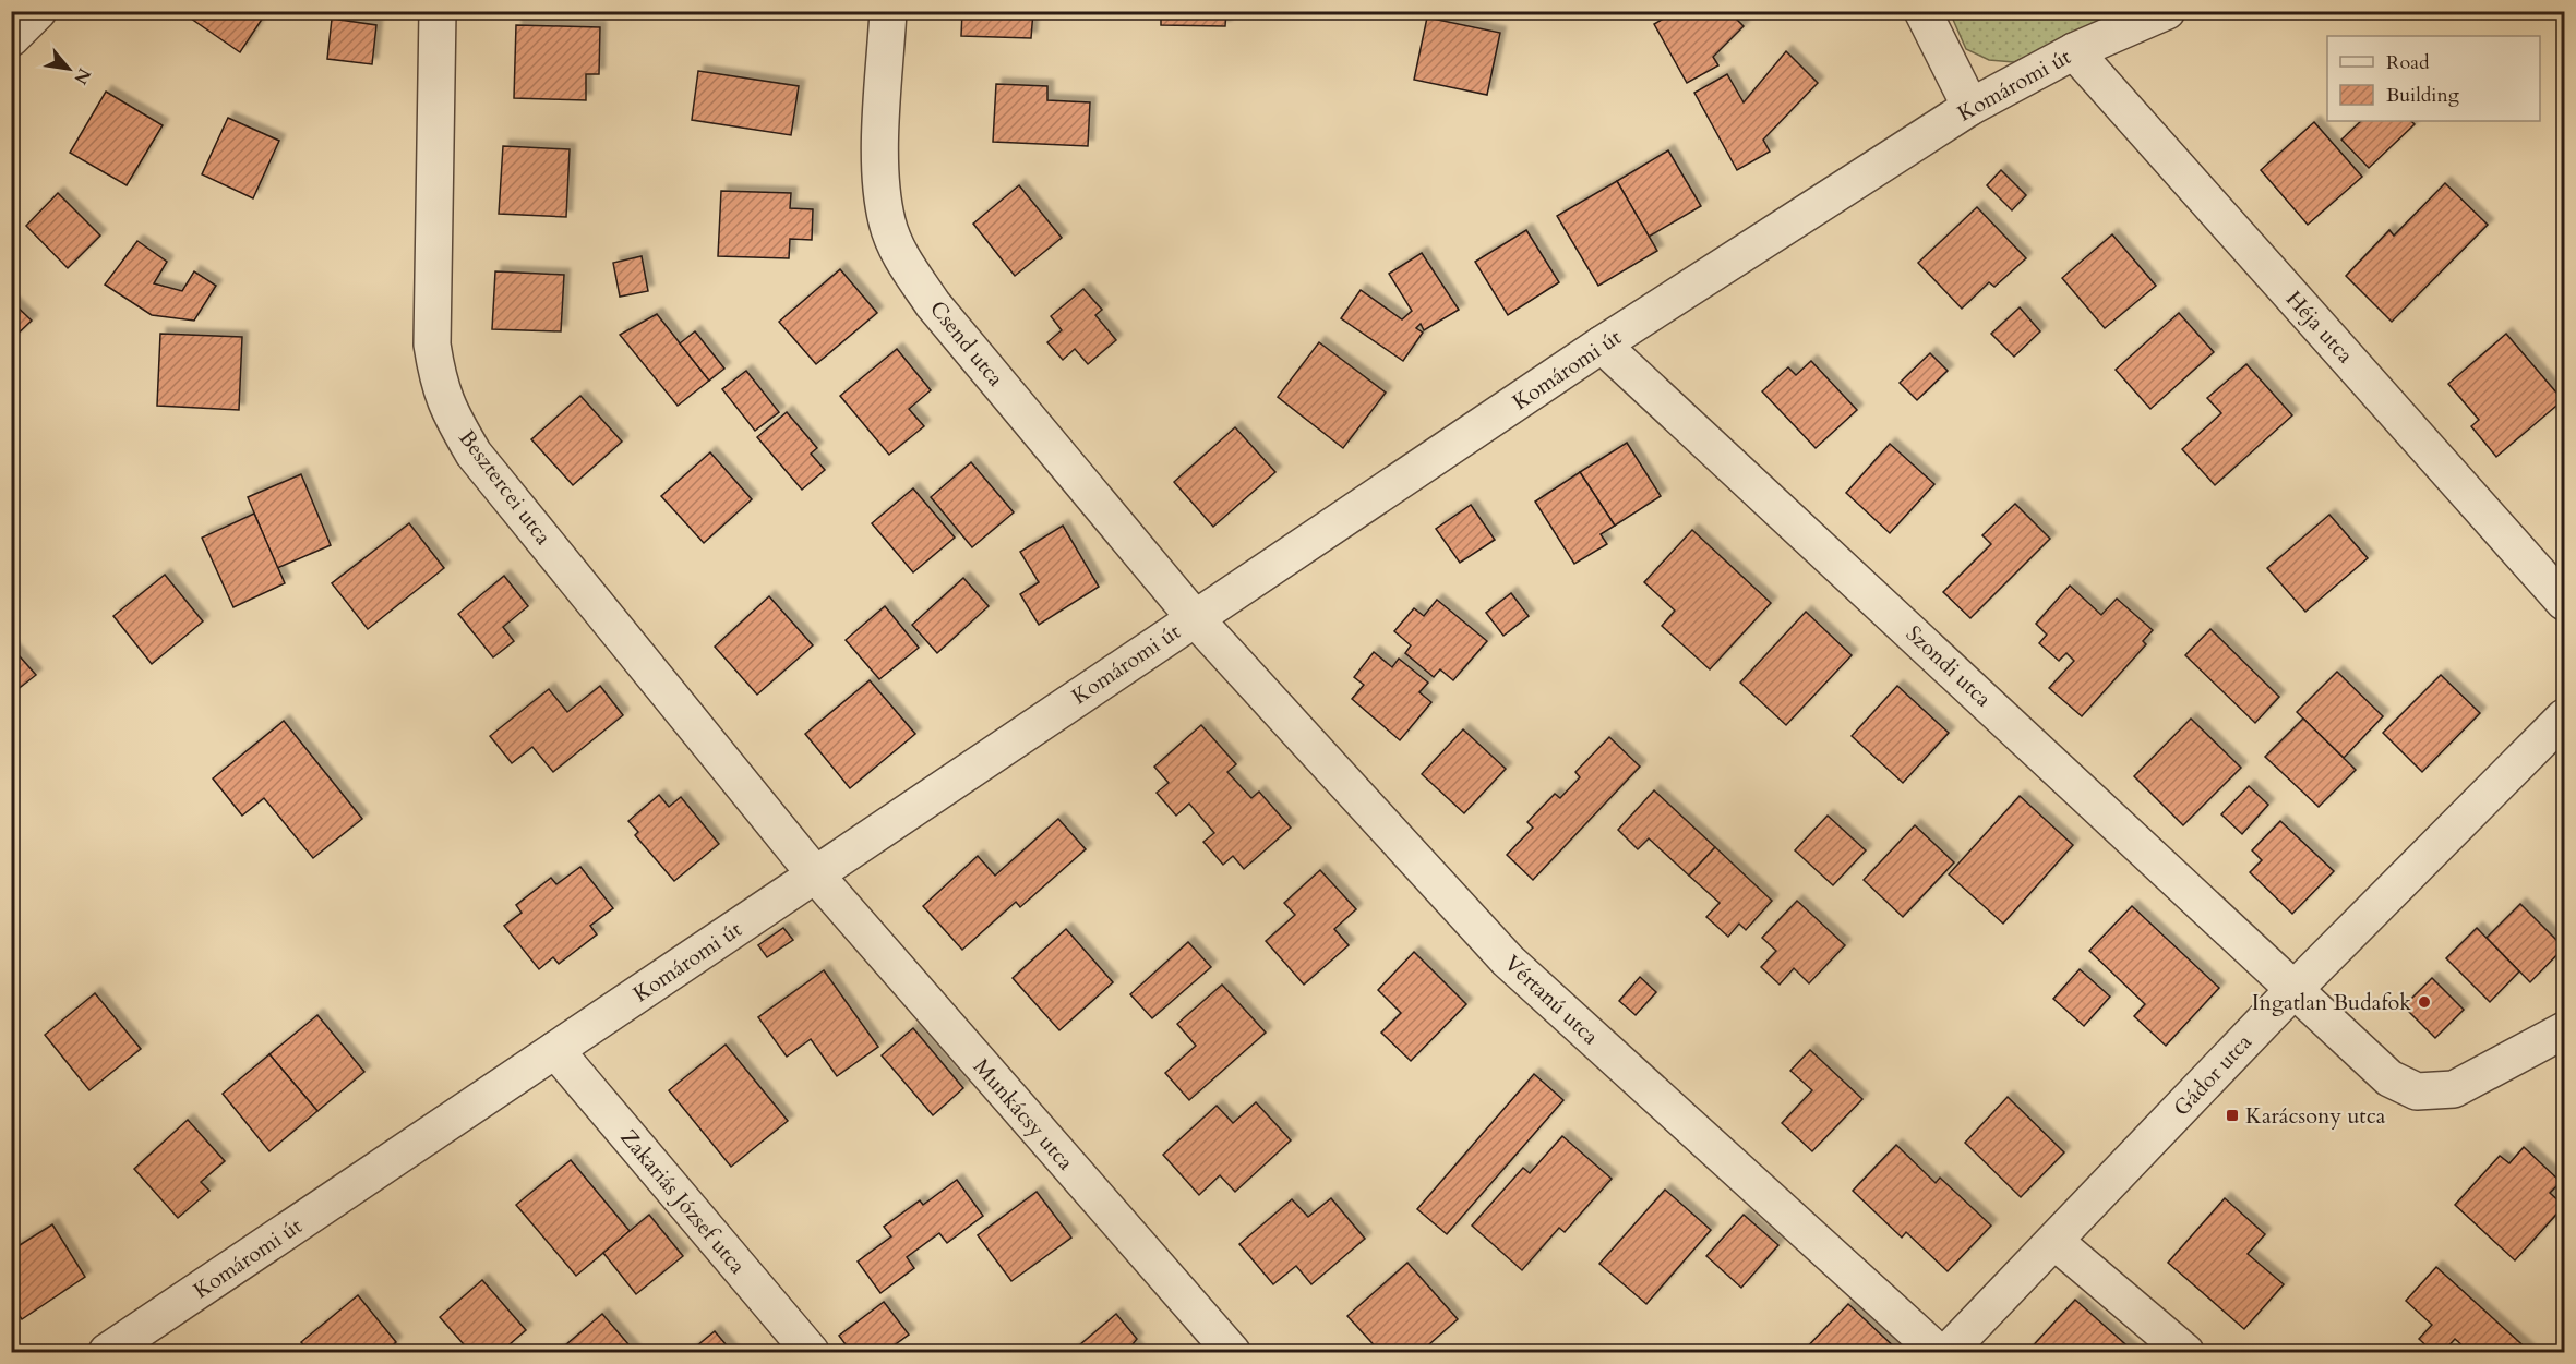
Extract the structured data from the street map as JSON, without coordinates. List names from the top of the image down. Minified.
{"streets":{"street":["Komáromi út","Héja utca","Csend utca","Besztercei utca","Szondi utca","Vértanú utca","Gádor utca","Munkácsy utca","Zakariás József utca"]},"crossings":[["Komáromi út","Héja utca"],["Komáromi út","Csend utca"],["Komáromi út","Besztercei utca"],["Komáromi út","Szondi utca"],["Komáromi út","Vértanú utca"],["Komáromi út","Munkácsy utca"],["Komáromi út","Zakariás József utca"],["Csend utca","Vértanú utca"],["Besztercei utca","Munkácsy utca"],["Szondi utca","Gádor utca"]],"places":{"other":["Ingatlan Budafok"],"transit":["Karácsony utca"]},"legend":["Road","Building"],"north":"bottom right"}
